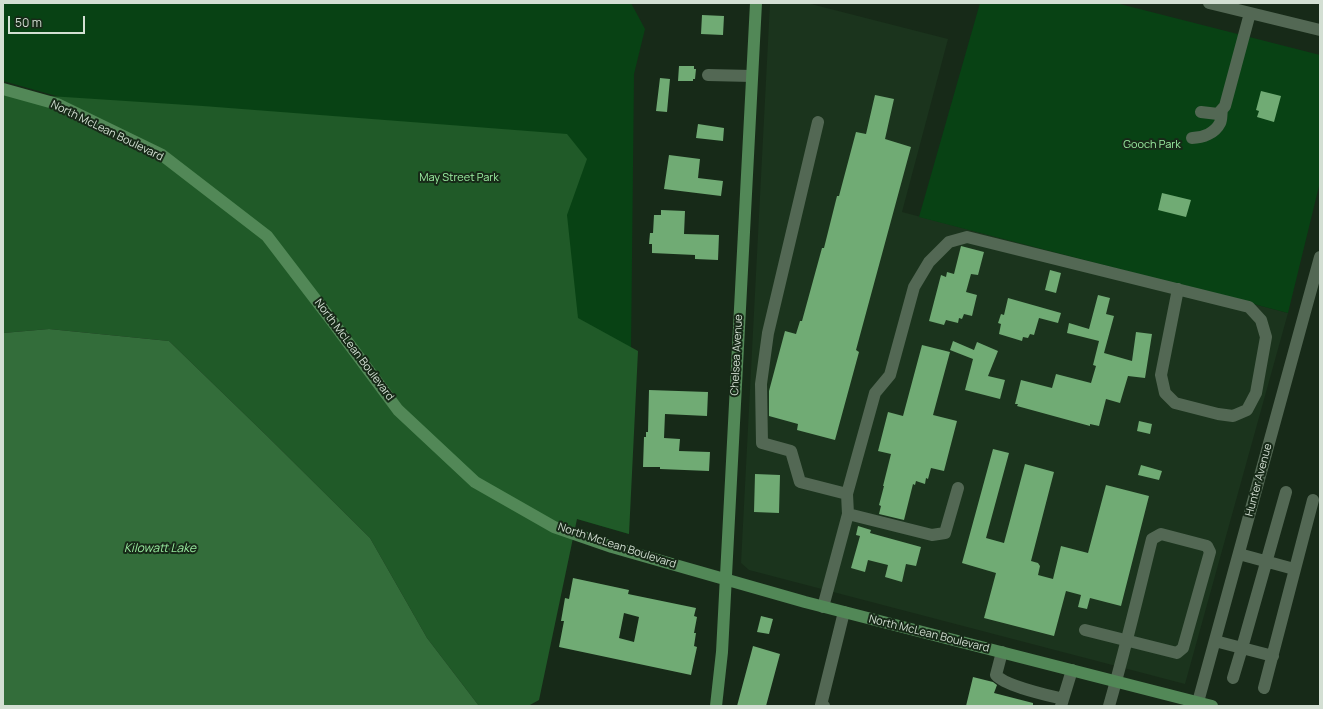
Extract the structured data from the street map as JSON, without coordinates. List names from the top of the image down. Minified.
{"streets":{"main road":["North McLean Boulevard","Chelsea Avenue"],"street":["Hunter Avenue"]},"crossings":[["North McLean Boulevard","Chelsea Avenue"],["North McLean Boulevard","Hunter Avenue"]],"water":["Kilowatt Lake"],"parks":["Gooch Park","May Street Park"],"scale_bar":"50 m"}
